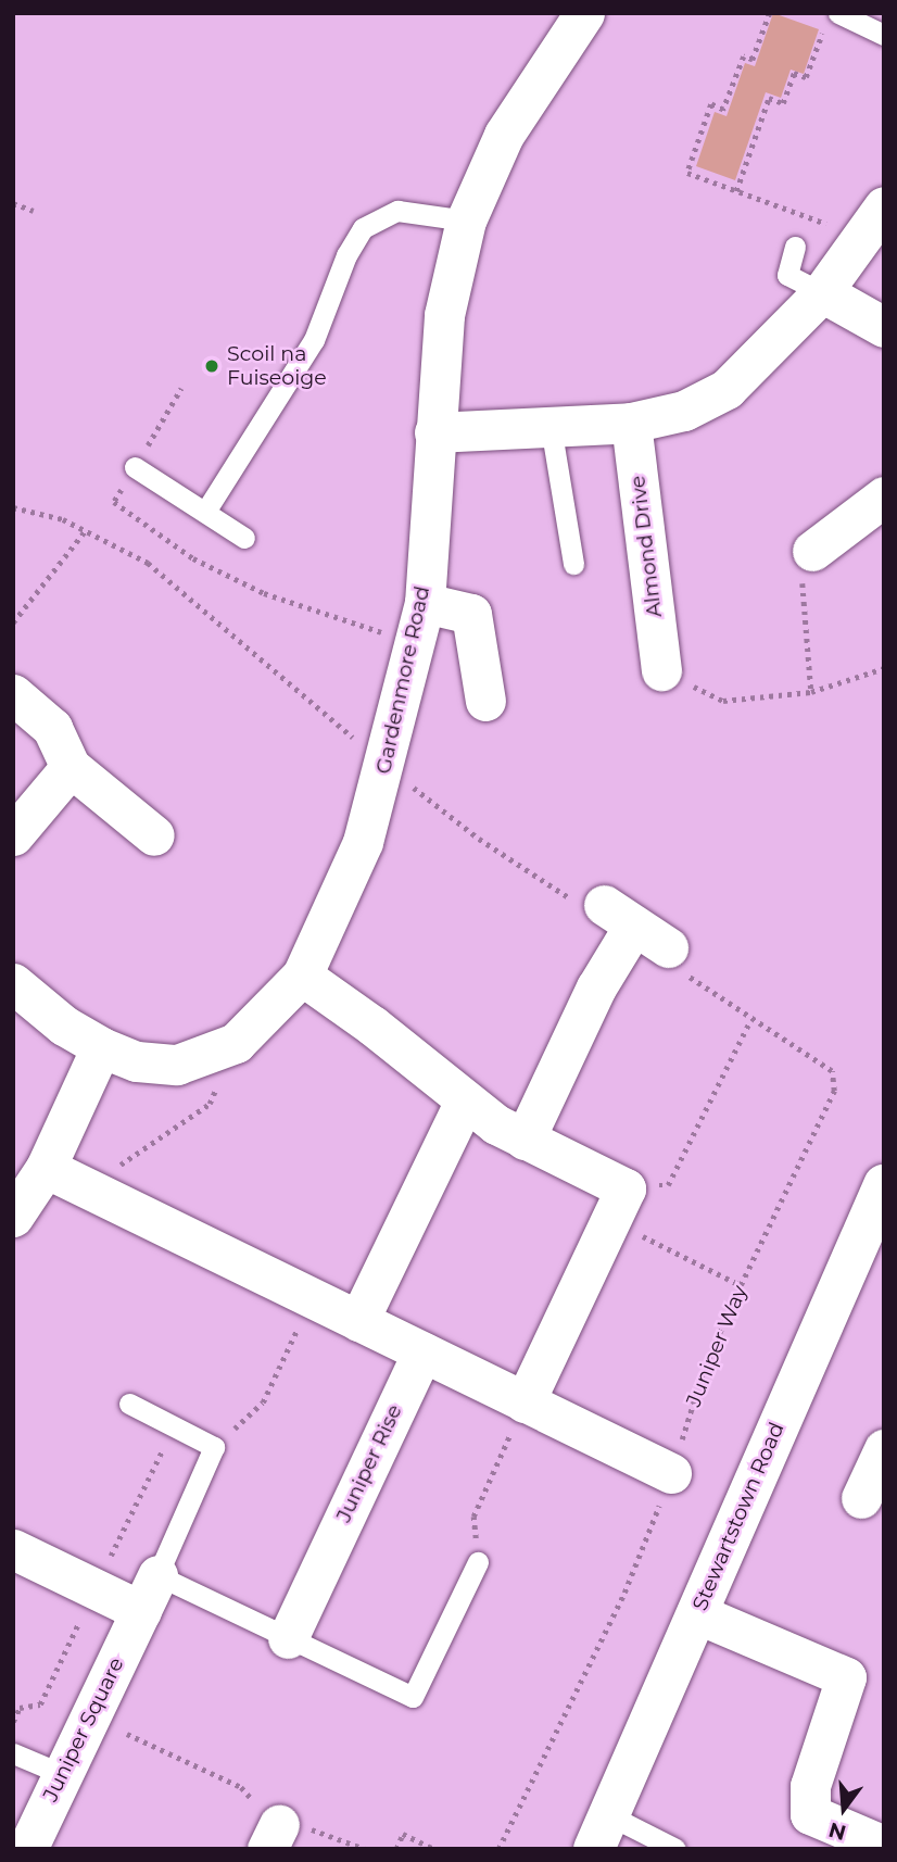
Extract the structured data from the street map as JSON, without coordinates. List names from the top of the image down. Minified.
{"streets":{"main road":["Stewartstown Road"],"street":["Almond Drive","Gardenmore Road","Juniper Rise","Juniper Square"],"path":["Juniper Way"]},"places":["Scoil na Fuiseoige"],"north":"bottom"}
